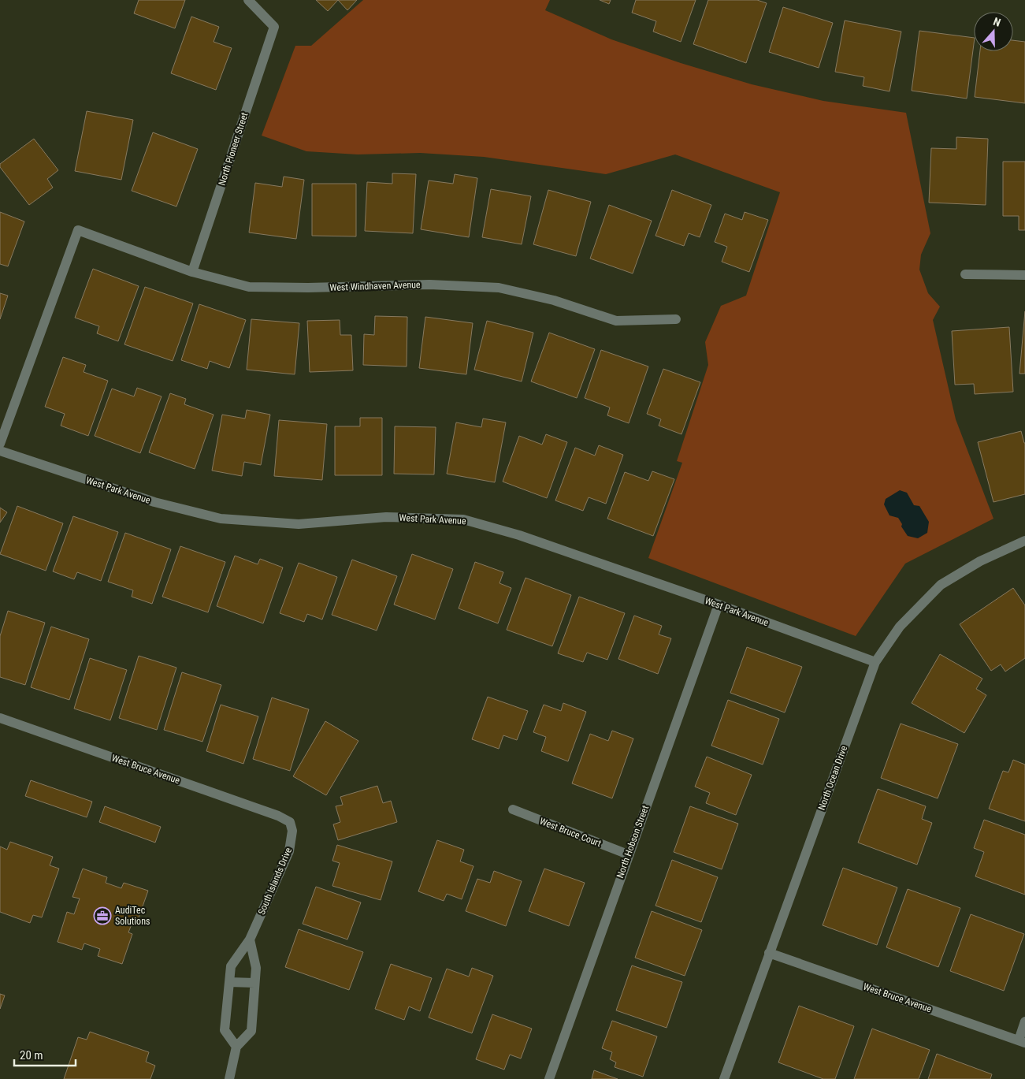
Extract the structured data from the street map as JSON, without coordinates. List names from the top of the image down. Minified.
{"streets":{"street":["North Pioneer Street","West Windhaven Avenue","West Park Avenue","West Bruce Avenue","North Ocean Drive","West Bruce Court","North Hobson Street","South Islands Drive"]},"crossings":[["North Pioneer Street","West Windhaven Avenue"],["West Park Avenue","North Ocean Drive"],["West Park Avenue","North Hobson Street"],["West Bruce Avenue","North Ocean Drive"],["West Bruce Avenue","South Islands Drive"],["West Bruce Court","North Hobson Street"]],"places":{"office":["AudiTec Solutions"]},"scale_bar":"20 m","north":"top"}
